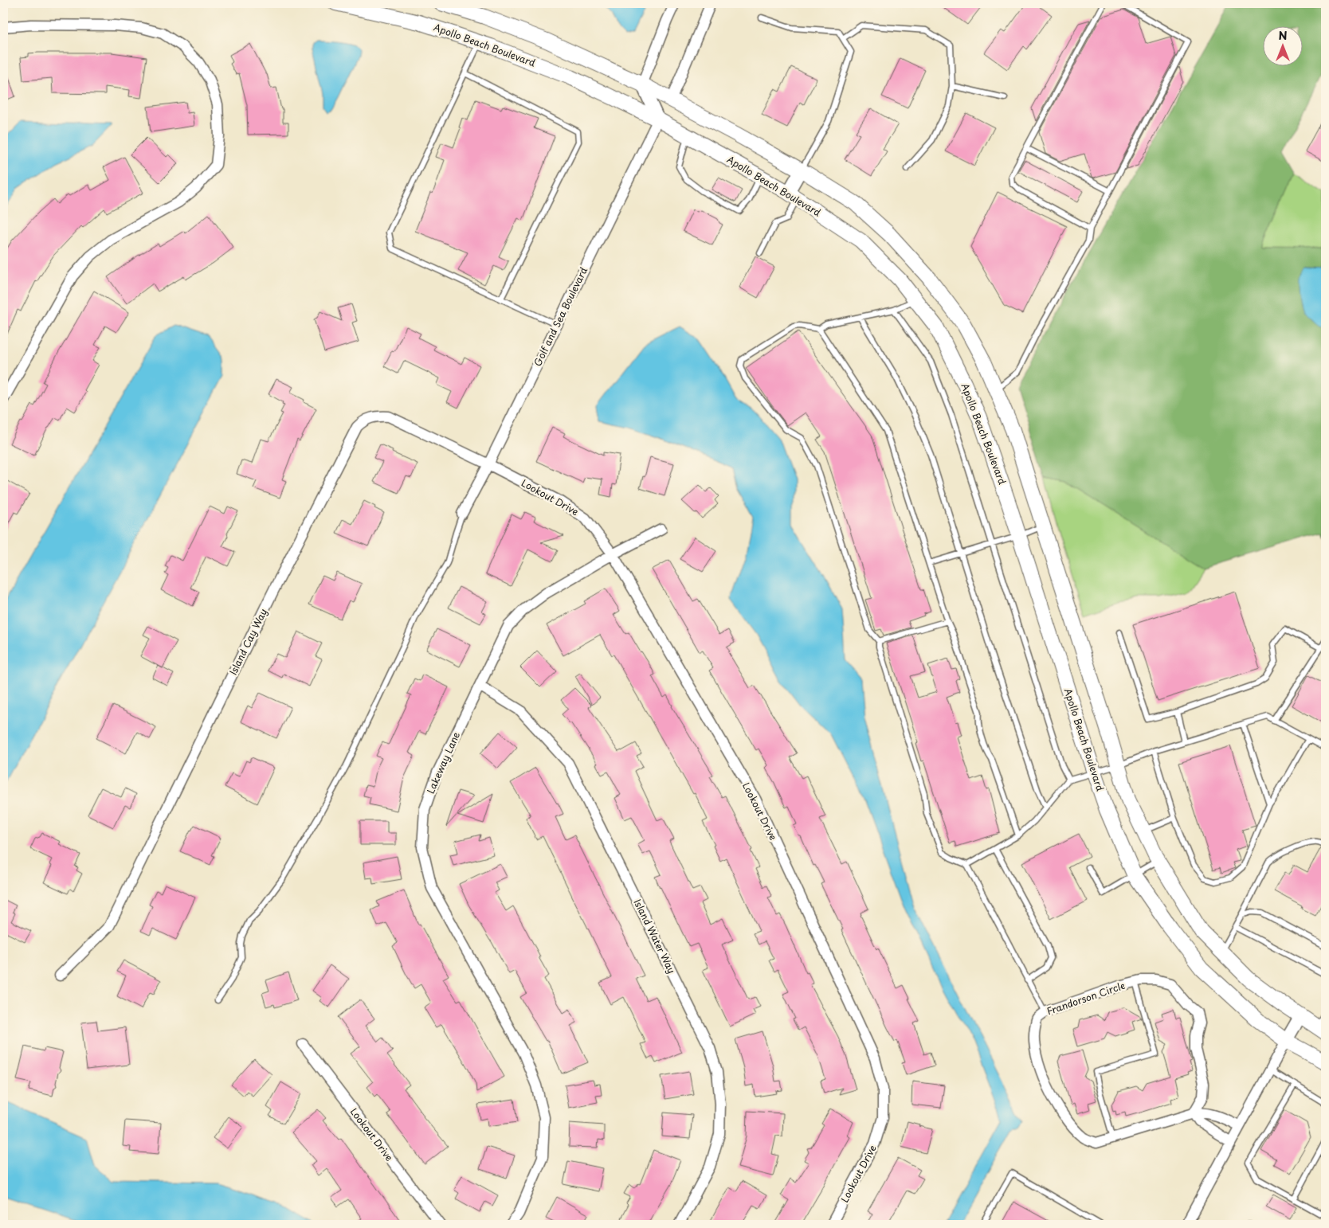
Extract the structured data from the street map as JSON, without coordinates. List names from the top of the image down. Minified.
{"streets":{"main road":["Apollo Beach Boulevard"],"street":["Golf and Sea Boulevard","Lookout Drive","Island Cay Way","Lakeway Lane","Island Water Way","Frandorson Circle"]},"crossings":[["Apollo Beach Boulevard","Golf and Sea Boulevard"],["Golf and Sea Boulevard","Lookout Drive"],["Golf and Sea Boulevard","Island Cay Way"],["Lookout Drive","Island Cay Way"],["Lookout Drive","Lakeway Lane"],["Lakeway Lane","Island Water Way"]],"north":"top"}
